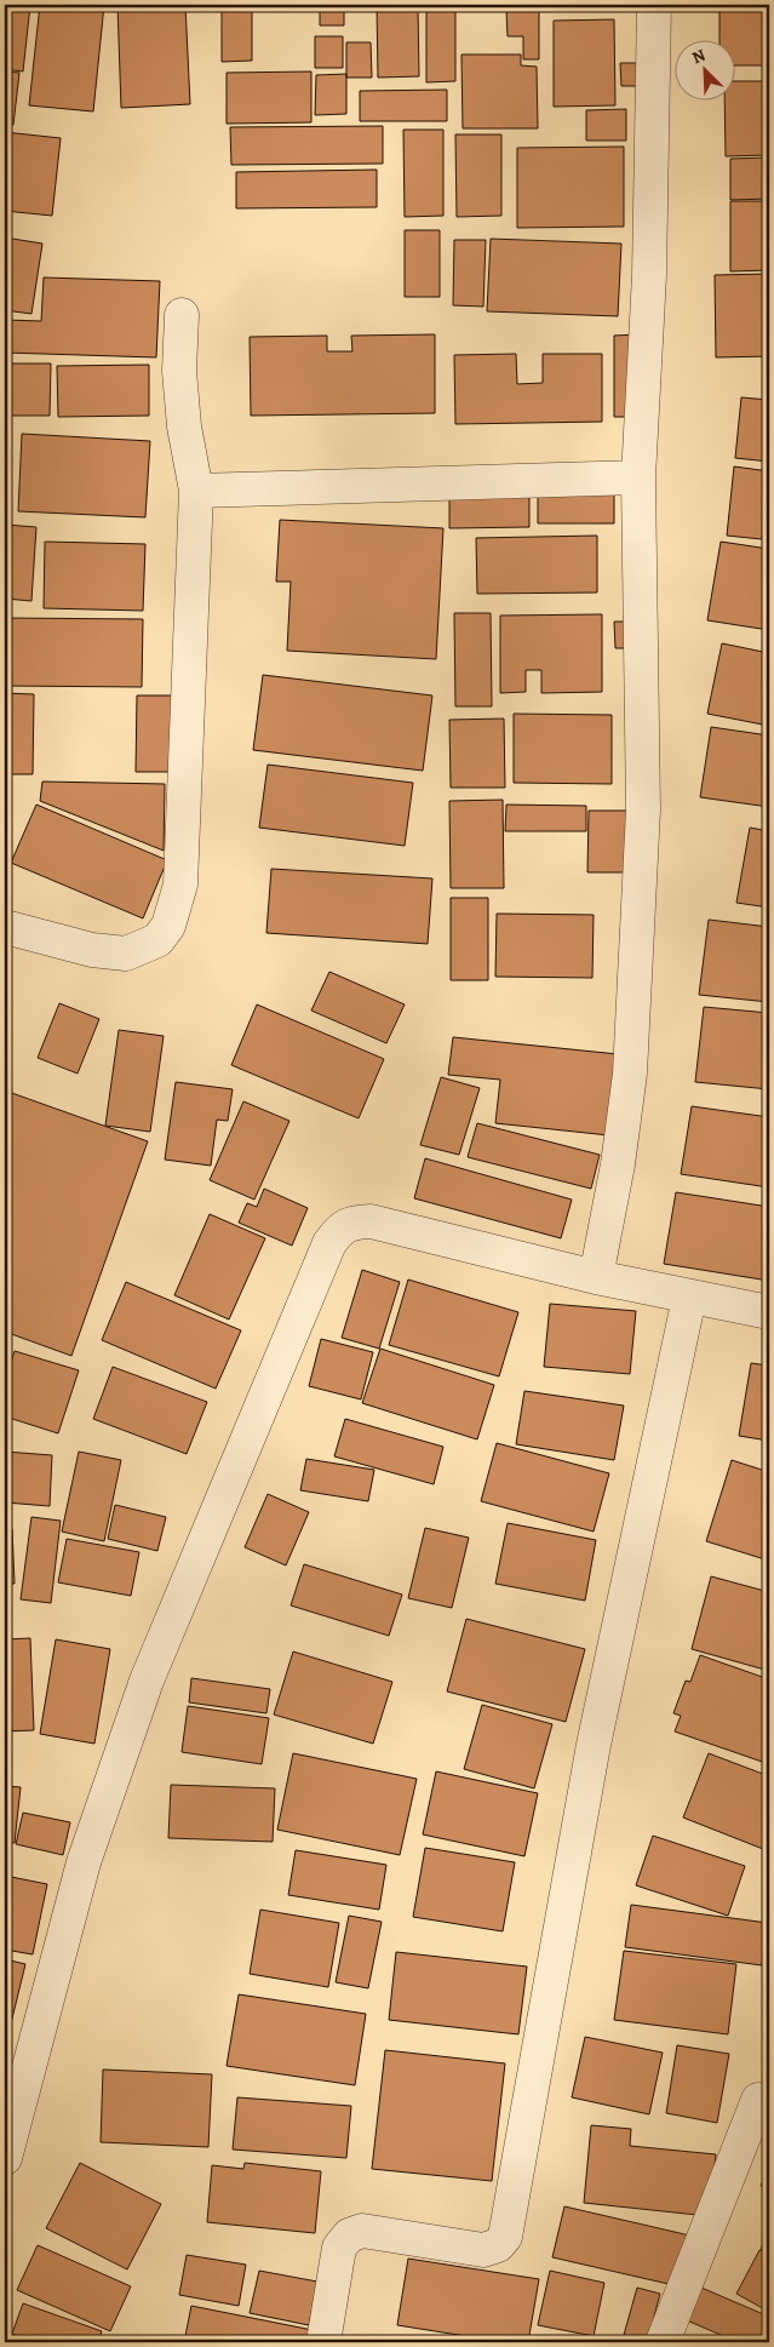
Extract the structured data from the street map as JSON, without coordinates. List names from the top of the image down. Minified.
{"north":"top left"}
